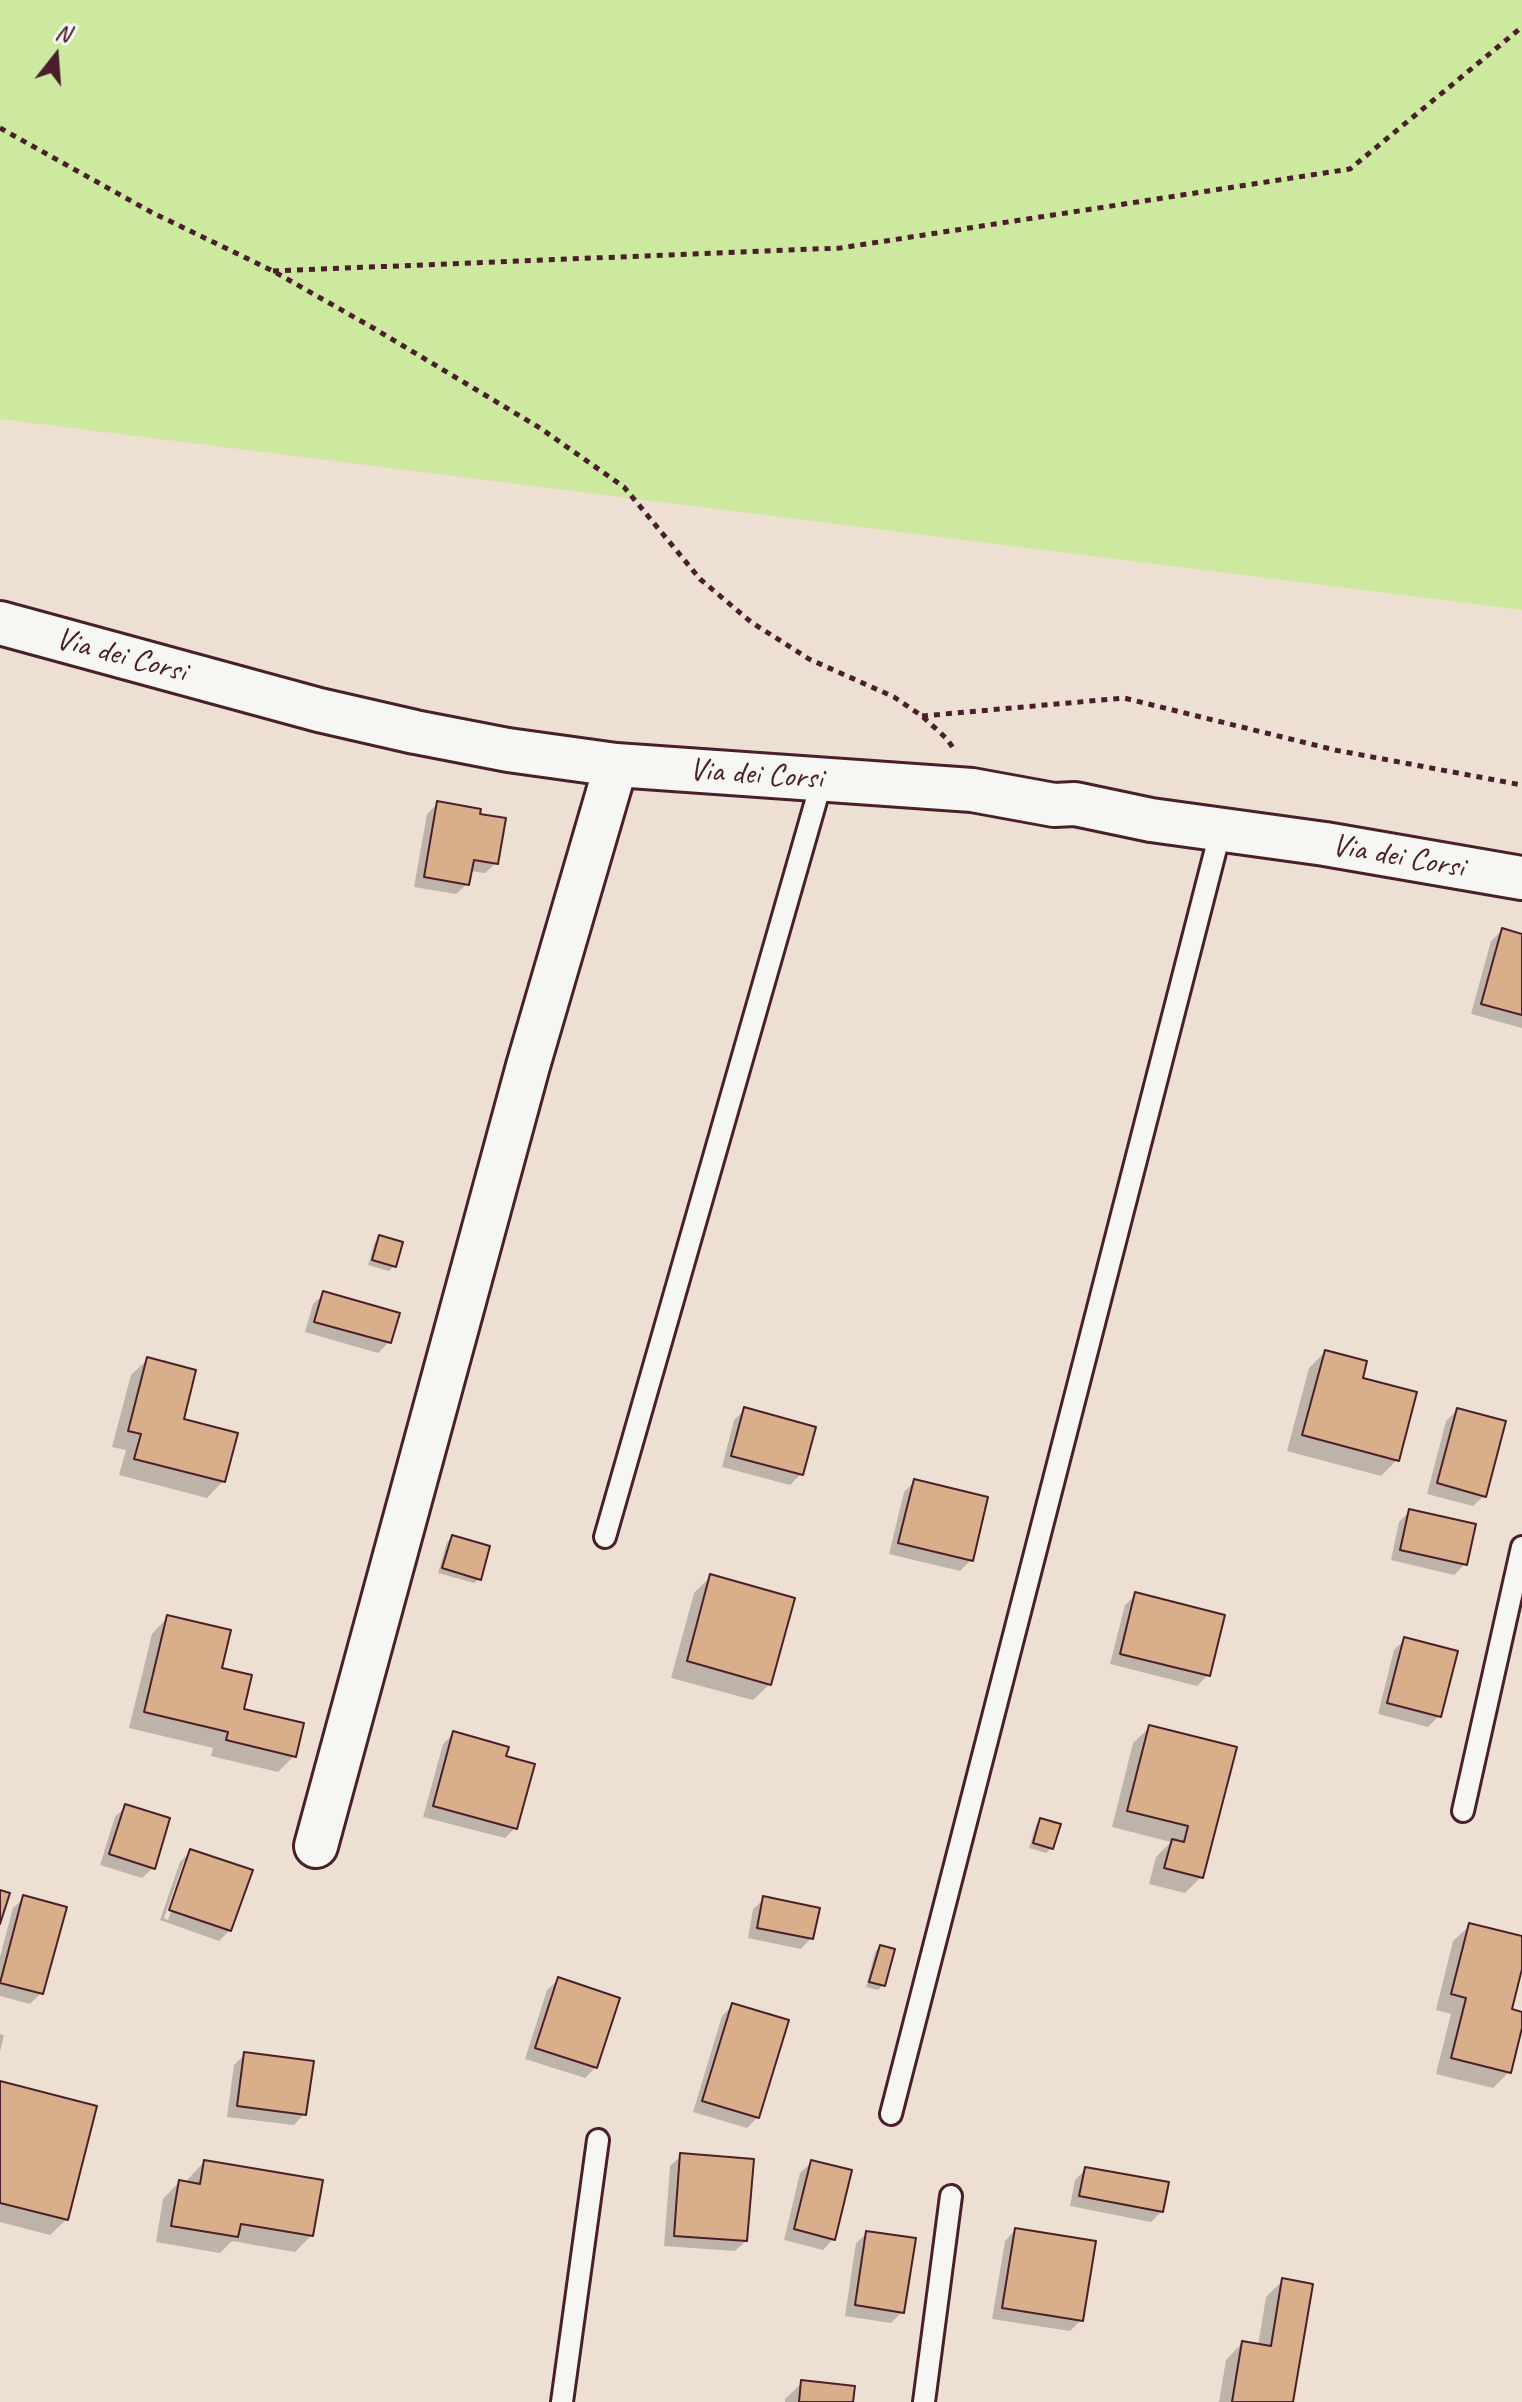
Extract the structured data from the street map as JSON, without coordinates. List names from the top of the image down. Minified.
{"streets":{"street":["Via dei Corsi"]},"north":"top"}
